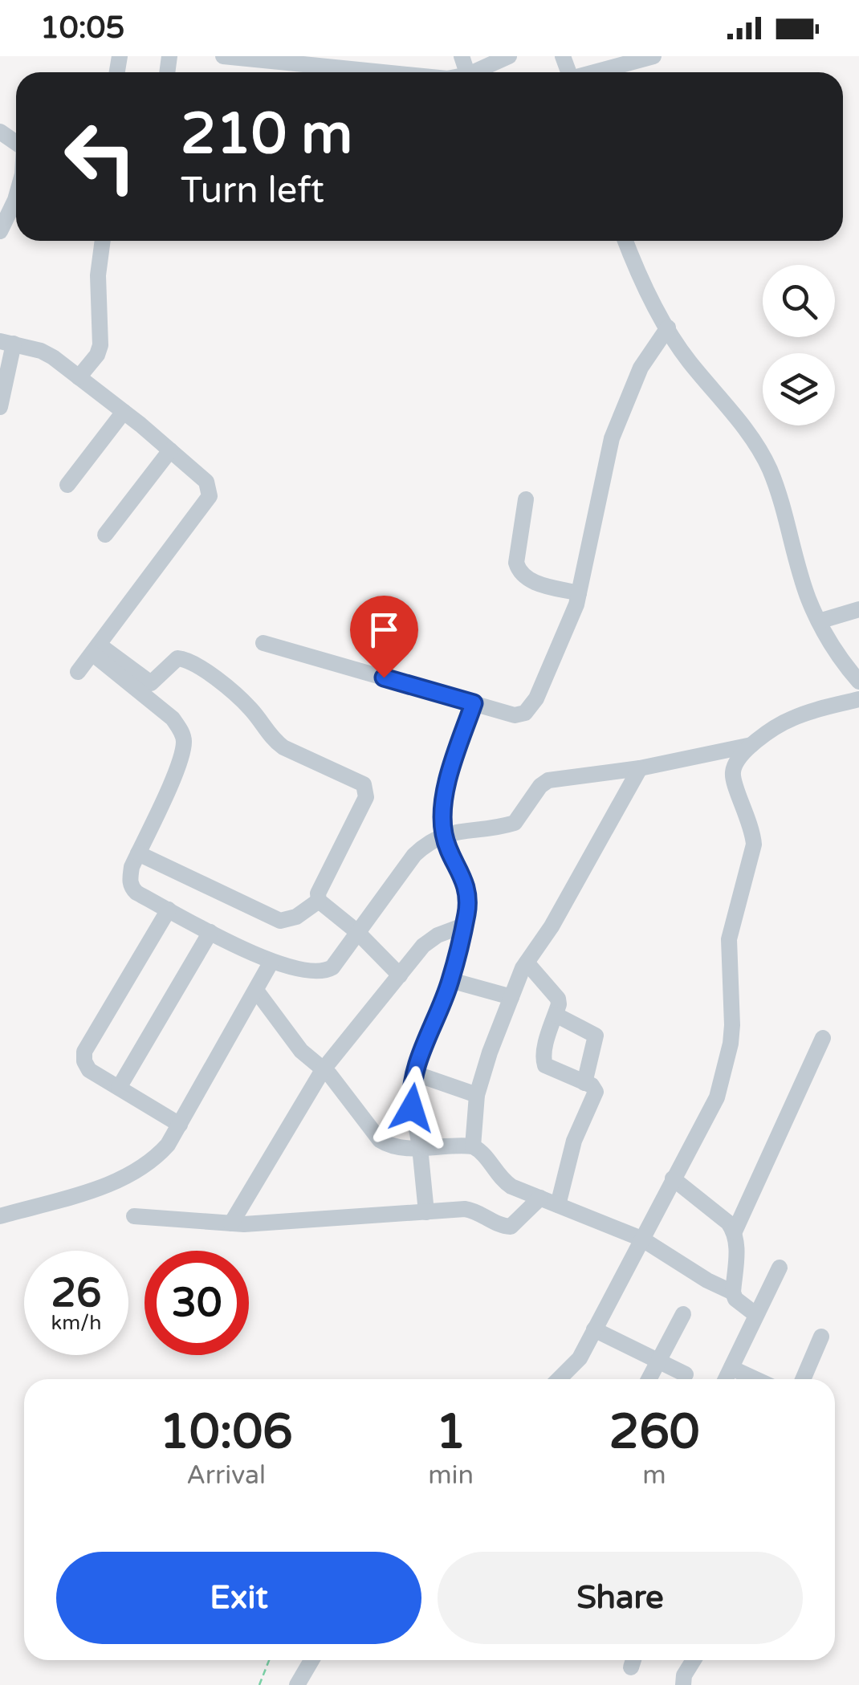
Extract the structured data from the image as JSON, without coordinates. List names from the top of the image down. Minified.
{"page":{"status":"10:05","turn":["210 m","Turn left"],"speed":"26 km/h","limit":"30","eta":["10:06","Arrival","1","min","260","m"],"buttons":["Exit","Share"]}}
